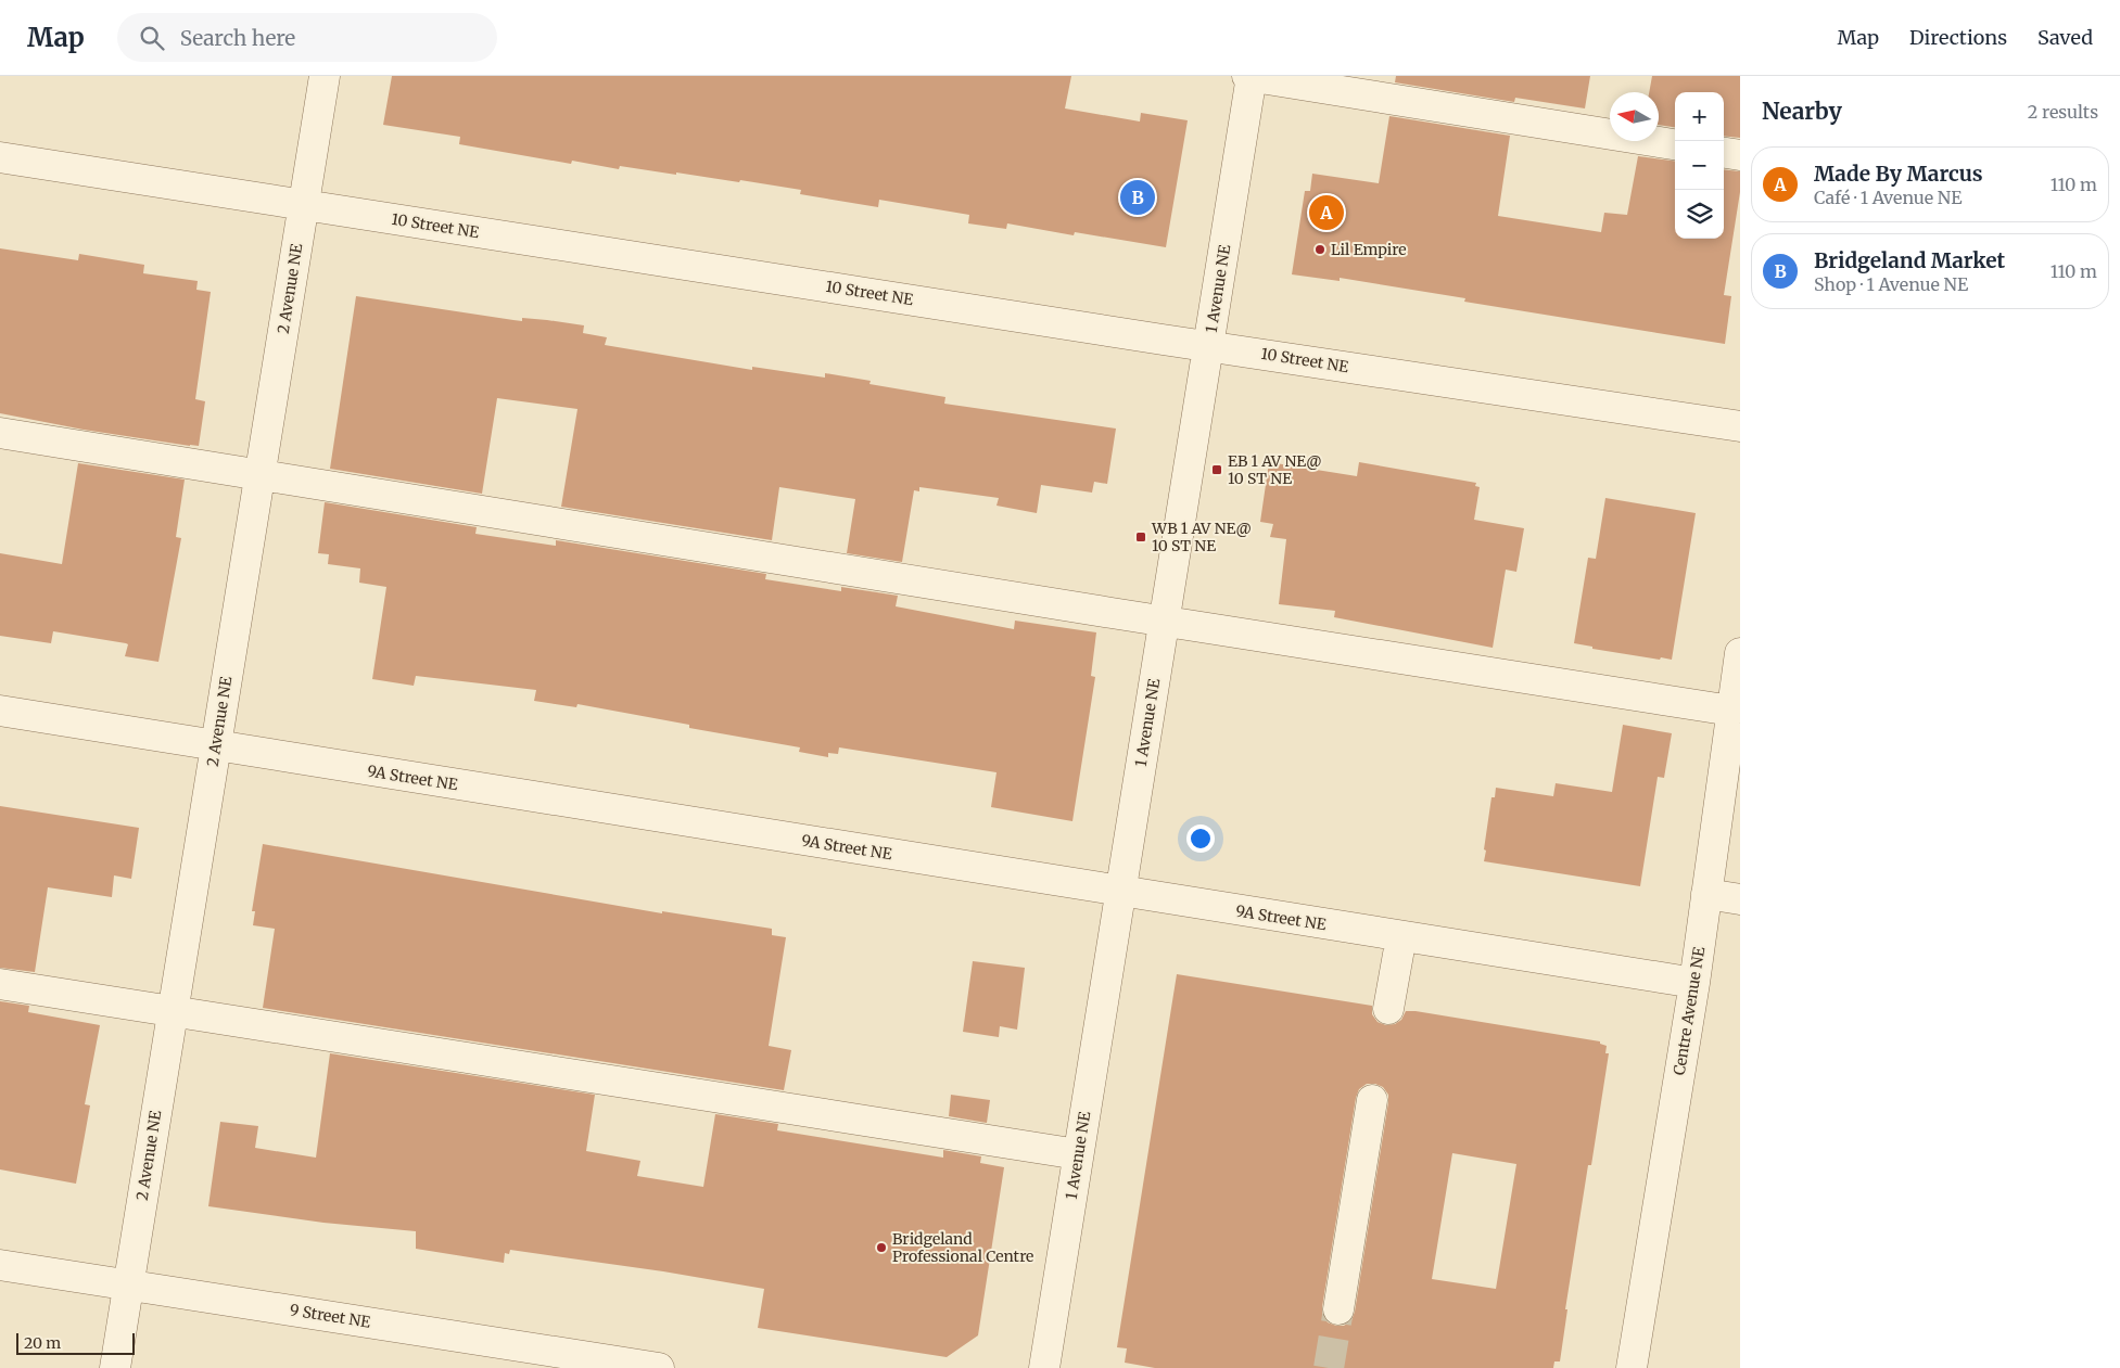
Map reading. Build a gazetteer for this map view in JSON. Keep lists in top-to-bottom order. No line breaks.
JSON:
{"streets":{"street":["10 Street NE","2 Avenue NE","1 Avenue NE","9A Street NE","Centre Avenue NE","9 Street NE"]},"crossings":[["10 Street NE","2 Avenue NE"],["10 Street NE","1 Avenue NE"],["2 Avenue NE","9A Street NE"],["2 Avenue NE","9 Street NE"],["1 Avenue NE","9A Street NE"],["9A Street NE","Centre Avenue NE"]],"places":{"other":["Lil Empire","Bridgeland Professional Centre"],"transit":["EB 1 AV NE@ 10 ST NE","WB 1 AV NE@ 10 ST NE"]},"scale_bar":"20 m","north":"left","page":{"header":"Map","search":"Search here","nav":["Map","Directions","Saved"],"heading":["Nearby","2 results"],"map_buttons":["+","−"],"list":[{"mark":"A","name":"Made By Marcus","note":"Café · 1 Avenue NE","value":"110 m"},{"mark":"B","name":"Bridgeland Market","note":"Shop · 1 Avenue NE","value":"110 m"}],"pins":["B","A"],"scale":"20 m"}}
